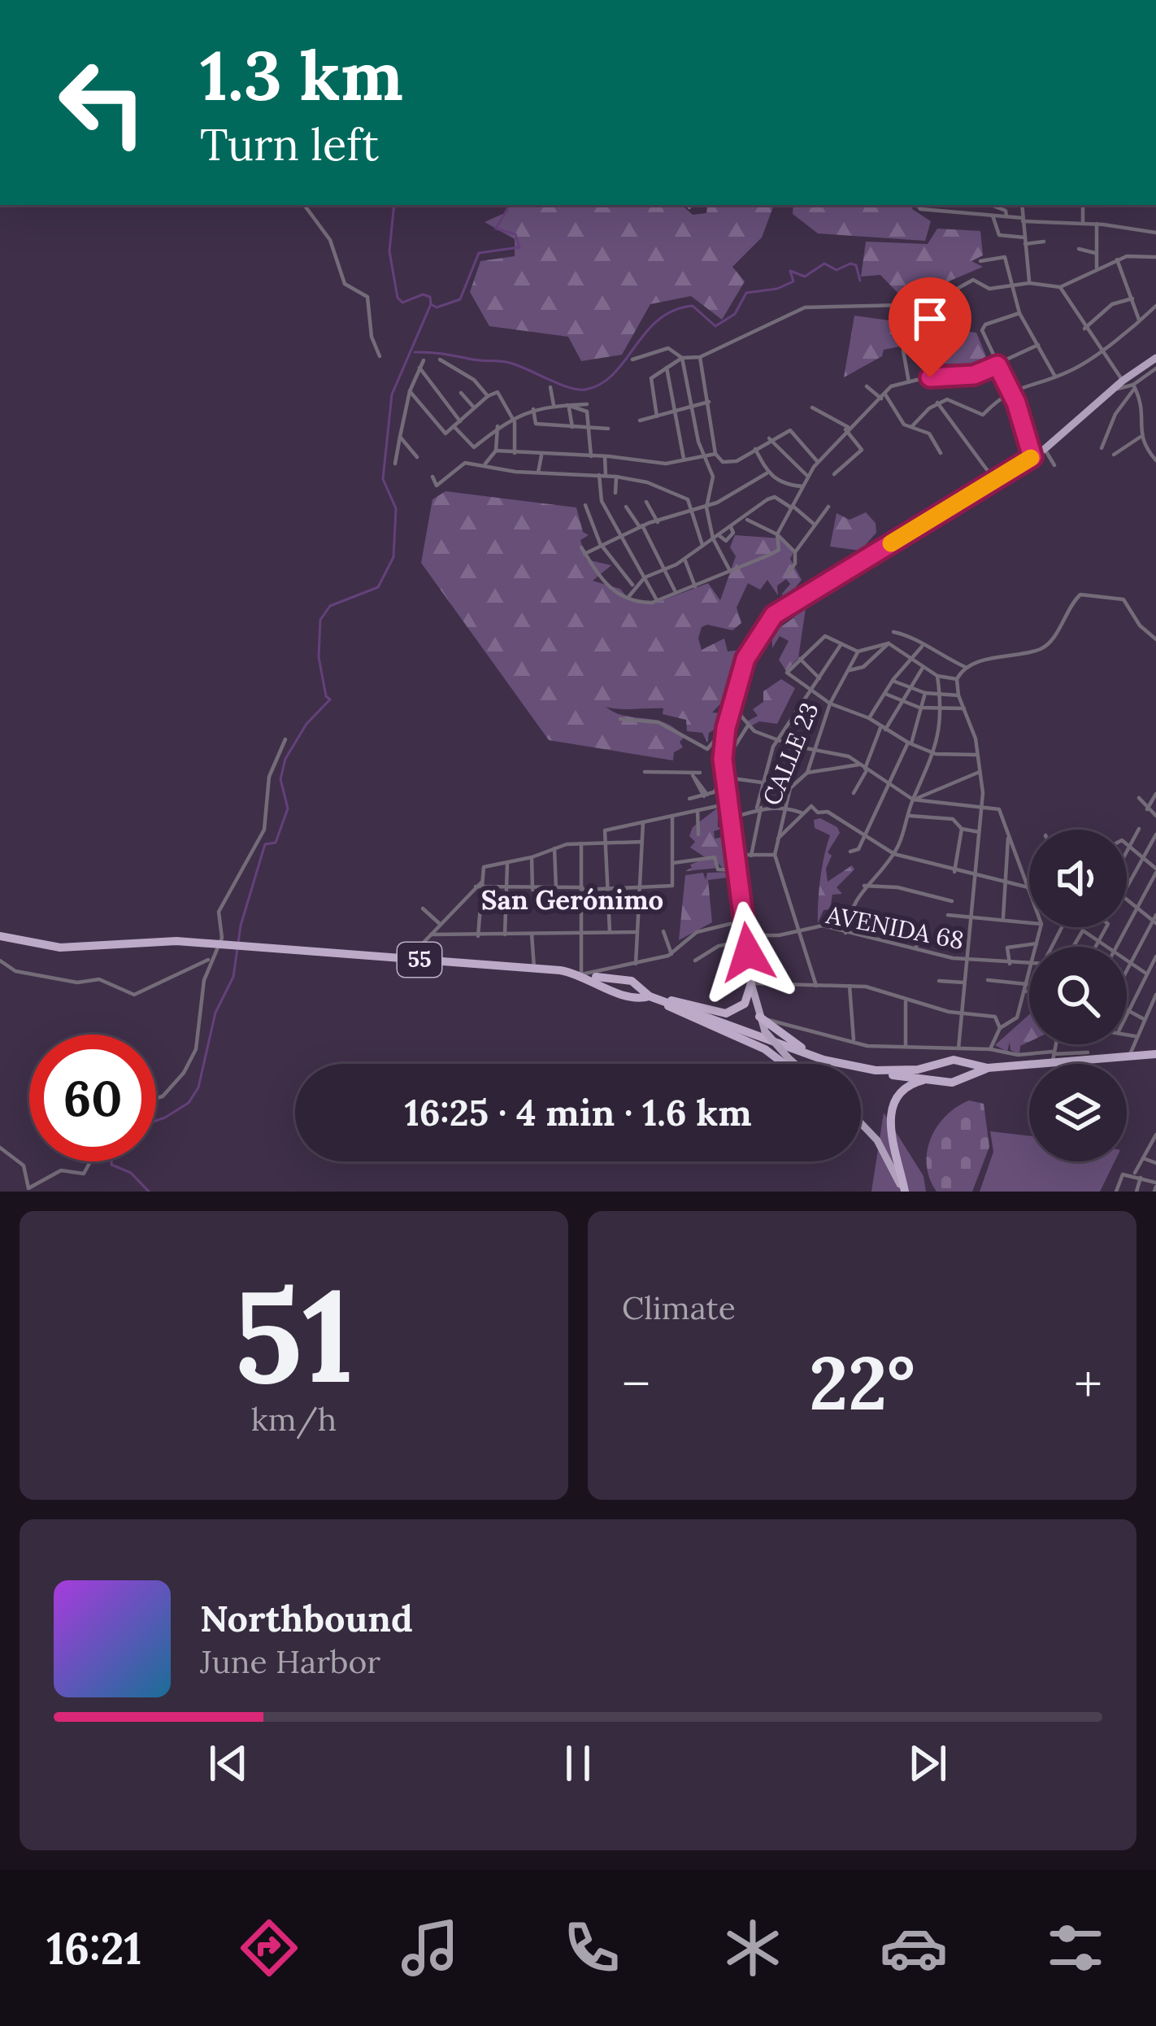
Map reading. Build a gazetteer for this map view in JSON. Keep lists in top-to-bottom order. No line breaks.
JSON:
{"streets":{"highway":["55"],"street":["CALLE 23","AVENIDA 68"]},"crossings":[["CALLE 23","AVENIDA 68"]],"districts":["San Gerónimo"],"page":{"turn":["1.3 km","Turn left"],"limit":"60","trip":"16:25 · 4 min · 1.6 km","tile":[["51","km/h"],"Climate"],"heat":["−","22°","+"],"song":["Northbound","June Harbor"],"tabs":"16:21"}}
